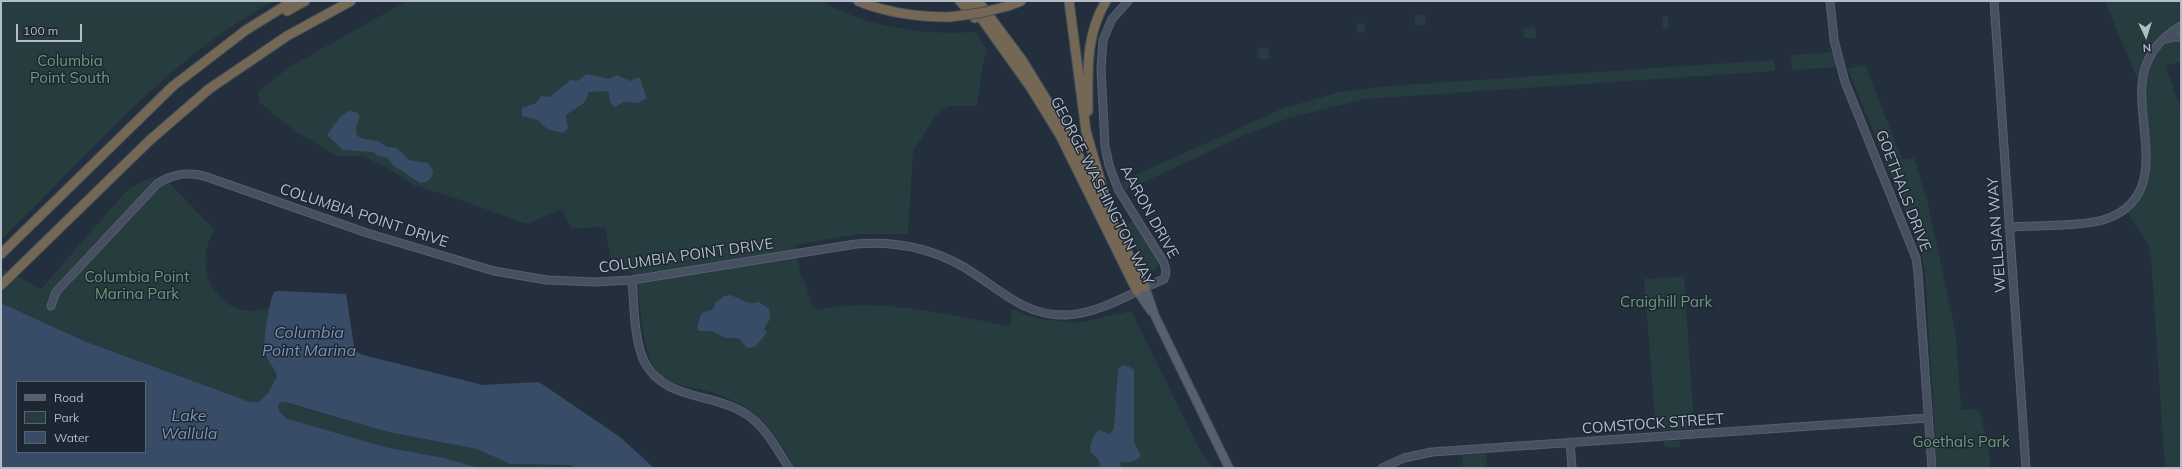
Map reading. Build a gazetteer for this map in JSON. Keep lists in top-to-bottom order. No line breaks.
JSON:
{"streets":{"highway":["GEORGE WASHINGTON WAY"],"street":["GOETHALS DRIVE","AARON DRIVE","COLUMBIA POINT DRIVE","WELLSIAN WAY","COMSTOCK STREET"]},"crossings":[["GEORGE WASHINGTON WAY","AARON DRIVE"],["GEORGE WASHINGTON WAY","COLUMBIA POINT DRIVE"],["GOETHALS DRIVE","COMSTOCK STREET"],["AARON DRIVE","COLUMBIA POINT DRIVE"]],"water":["Columbia Point Marina","Lake Wallula"],"parks":["Columbia Point South","Columbia Point Marina Park","Craighill Park","Goethals Park"],"legend":["Road","Park","Water"],"scale_bar":"100 m","north":"bottom"}
